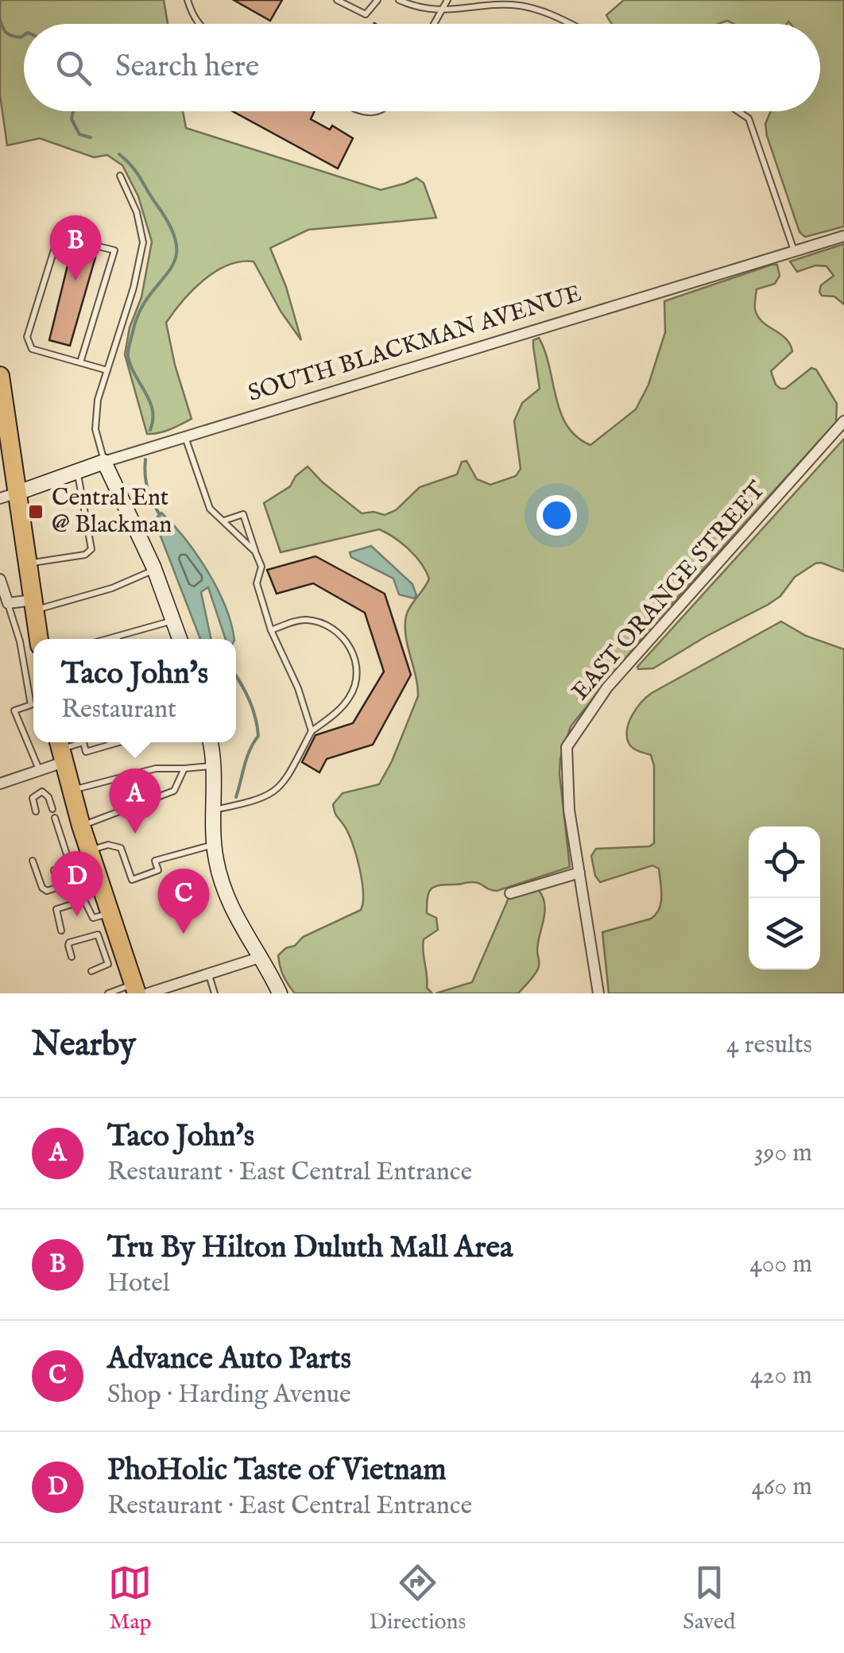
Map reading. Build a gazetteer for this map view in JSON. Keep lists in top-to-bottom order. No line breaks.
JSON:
{"streets":{"street":["SOUTH BLACKMAN AVENUE","EAST ORANGE STREET"]},"places":{"transit":["Central Ent @ Blackman"]},"page":{"search":"Search here","pins":["B","A","D","C"],"popup":["Taco John's","Restaurant"],"heading":["Nearby","4 results"],"list":[{"mark":"A","name":"Taco John's","note":"Restaurant · East Central Entrance","value":"390 m"},{"mark":"B","name":"Tru By Hilton Duluth Mall Area","note":"Hotel","value":"400 m"},{"mark":"C","name":"Advance Auto Parts","note":"Shop · Harding Avenue","value":"420 m"},{"mark":"D","name":"PhoHolic Taste of Vietnam","note":"Restaurant · East Central Entrance","value":"460 m"}],"nav":["Map","Directions","Saved"]}}
